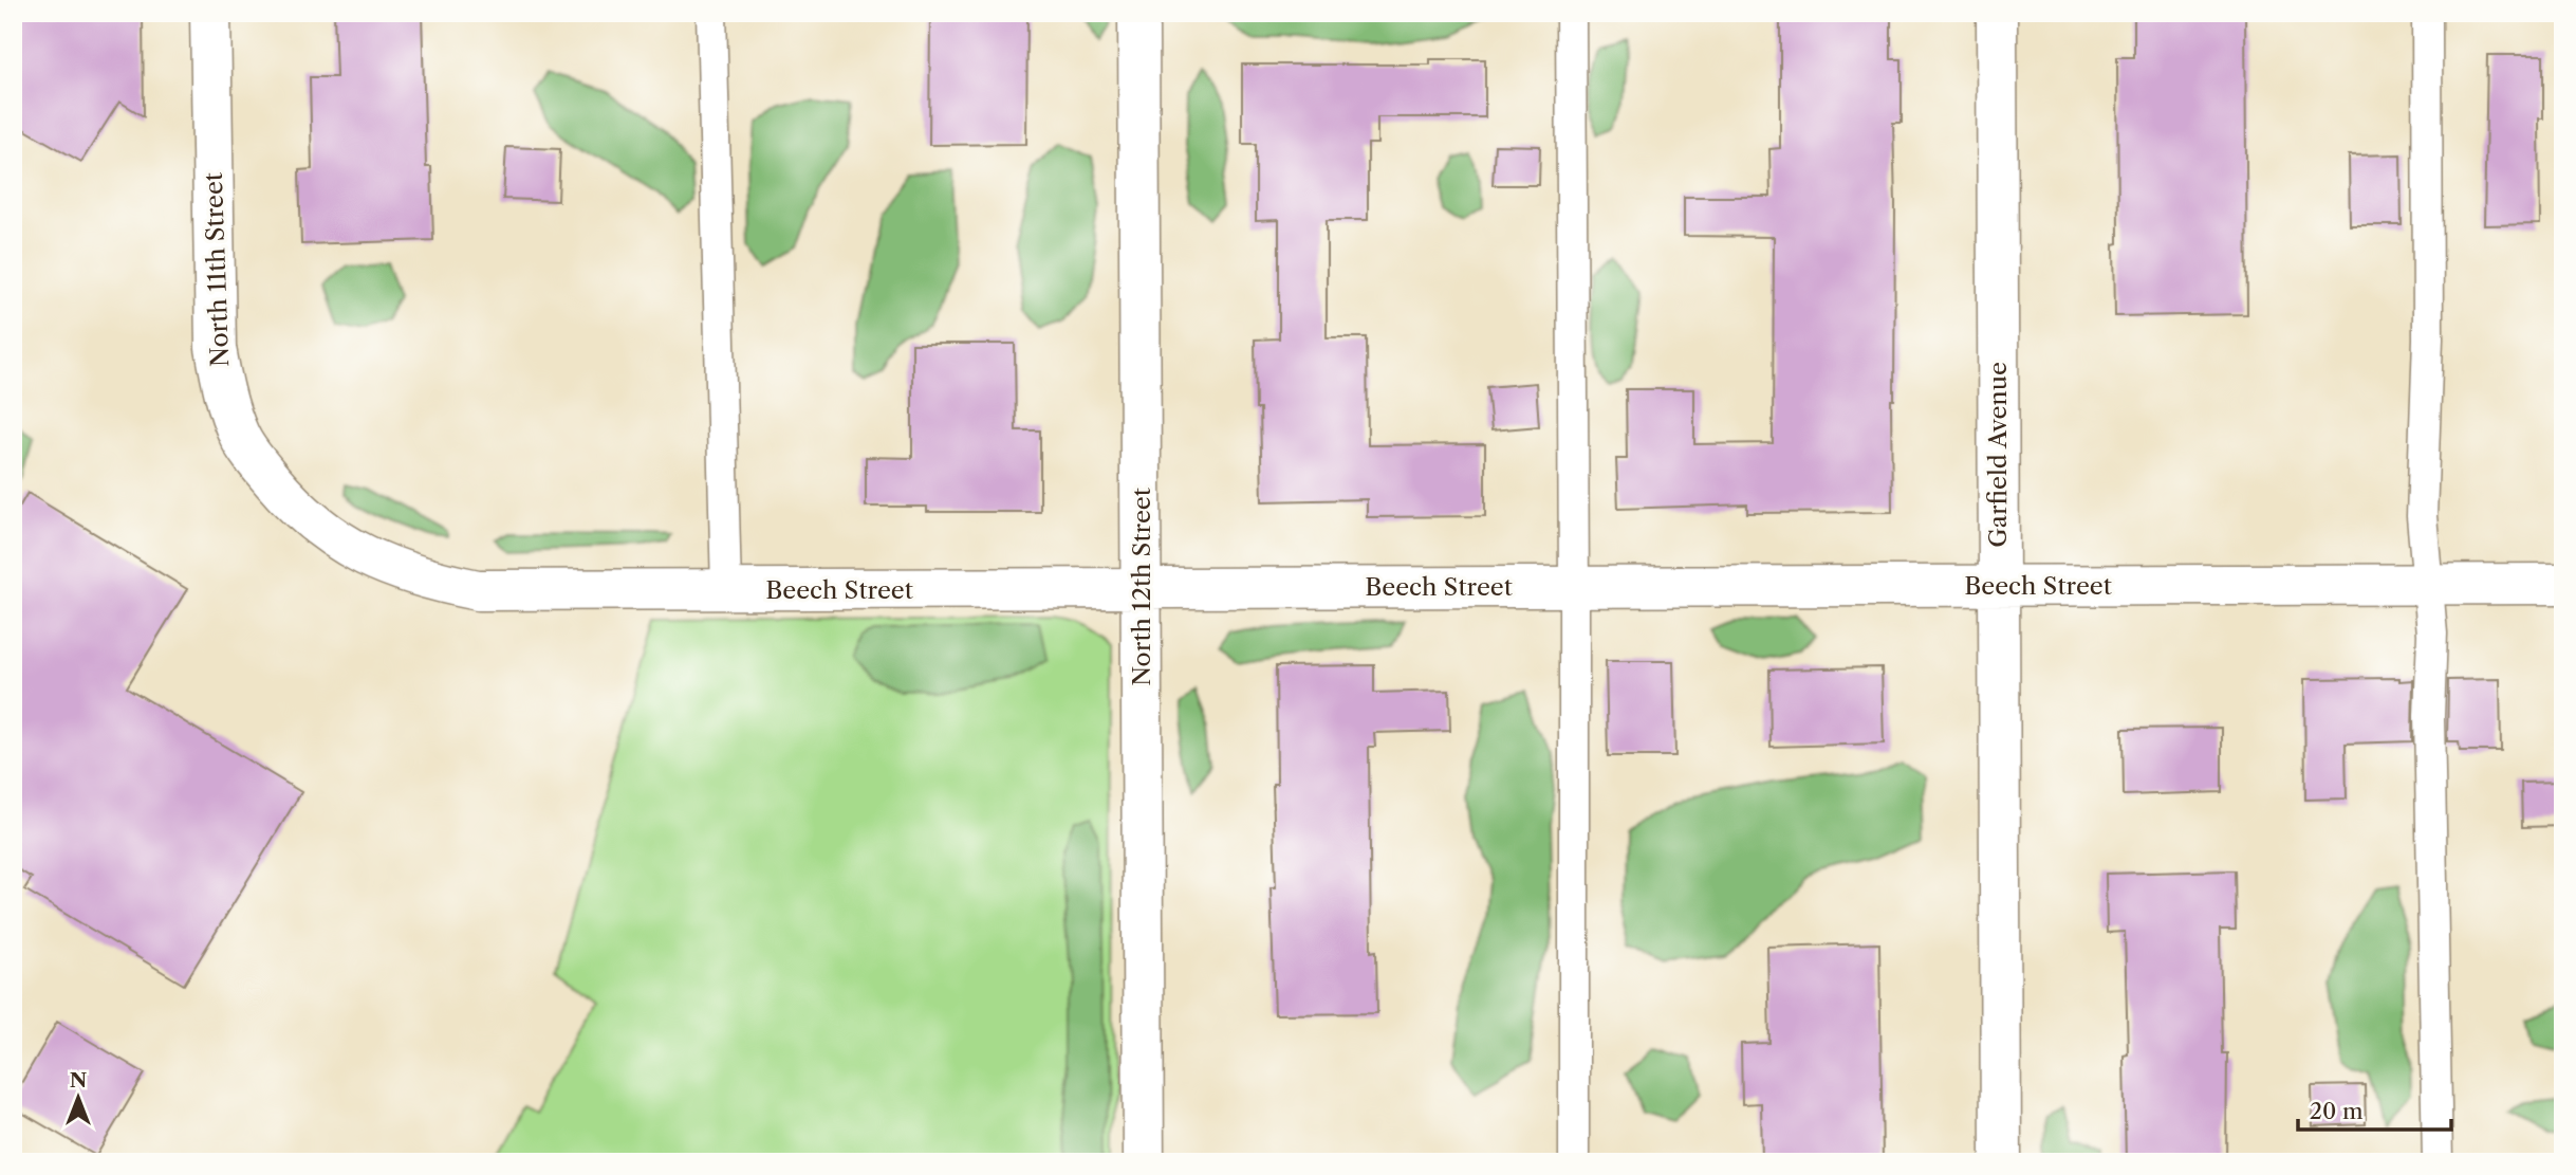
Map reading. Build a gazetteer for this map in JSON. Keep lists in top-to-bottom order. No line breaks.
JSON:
{"streets":{"street":["North 11th Street","Garfield Avenue","Beech Street","North 12th Street"]},"crossings":[["North 11th Street","Beech Street"],["Garfield Avenue","Beech Street"],["Beech Street","North 12th Street"]],"scale_bar":"20 m","north":"top"}
